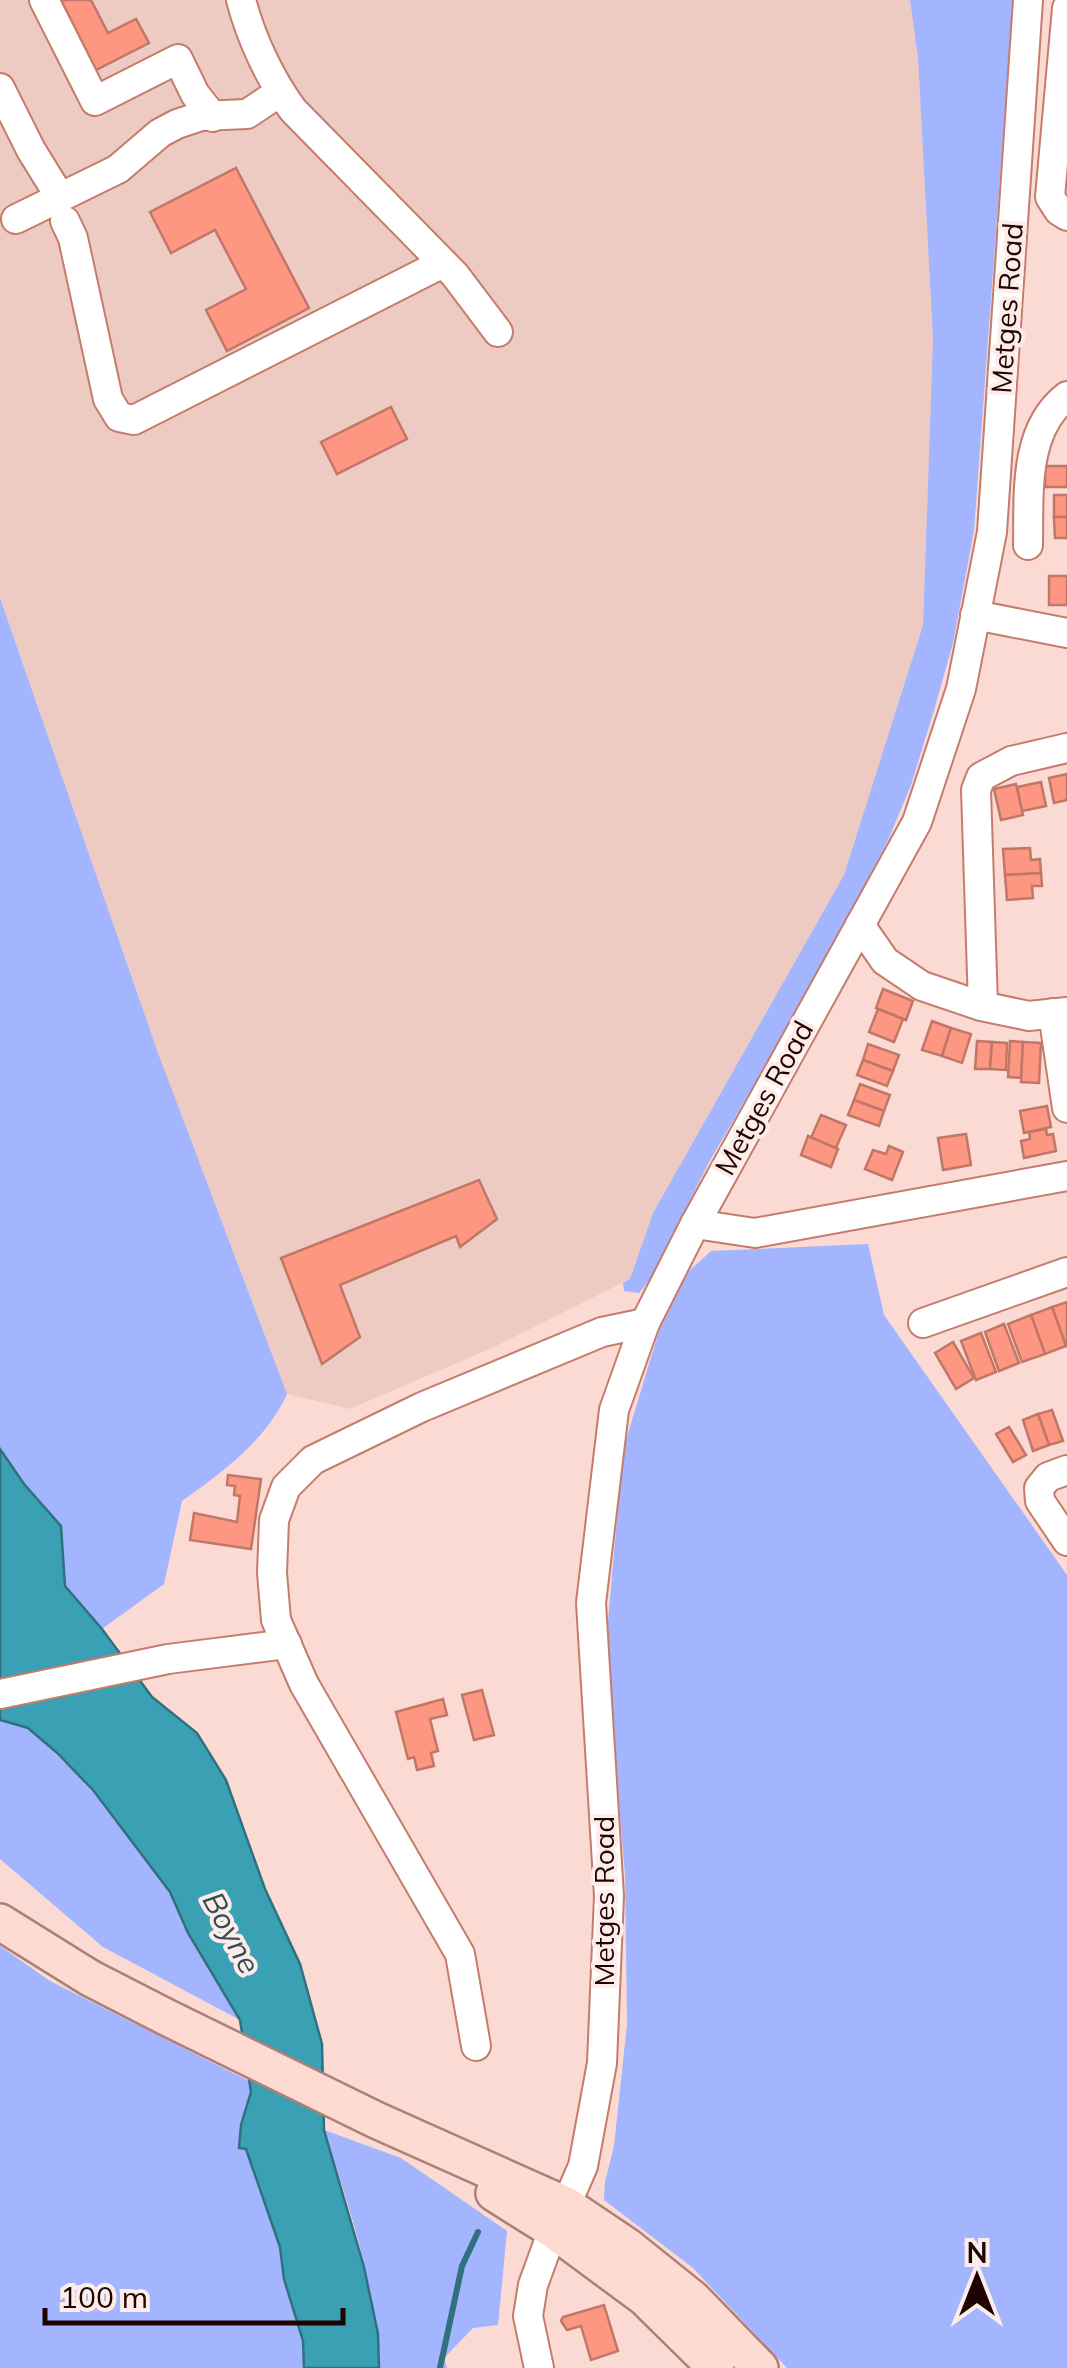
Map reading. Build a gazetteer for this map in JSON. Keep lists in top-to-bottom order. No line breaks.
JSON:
{"streets":{"street":["Metges Road"]},"water":["Boyne"],"scale_bar":"100 m","north":"top"}
